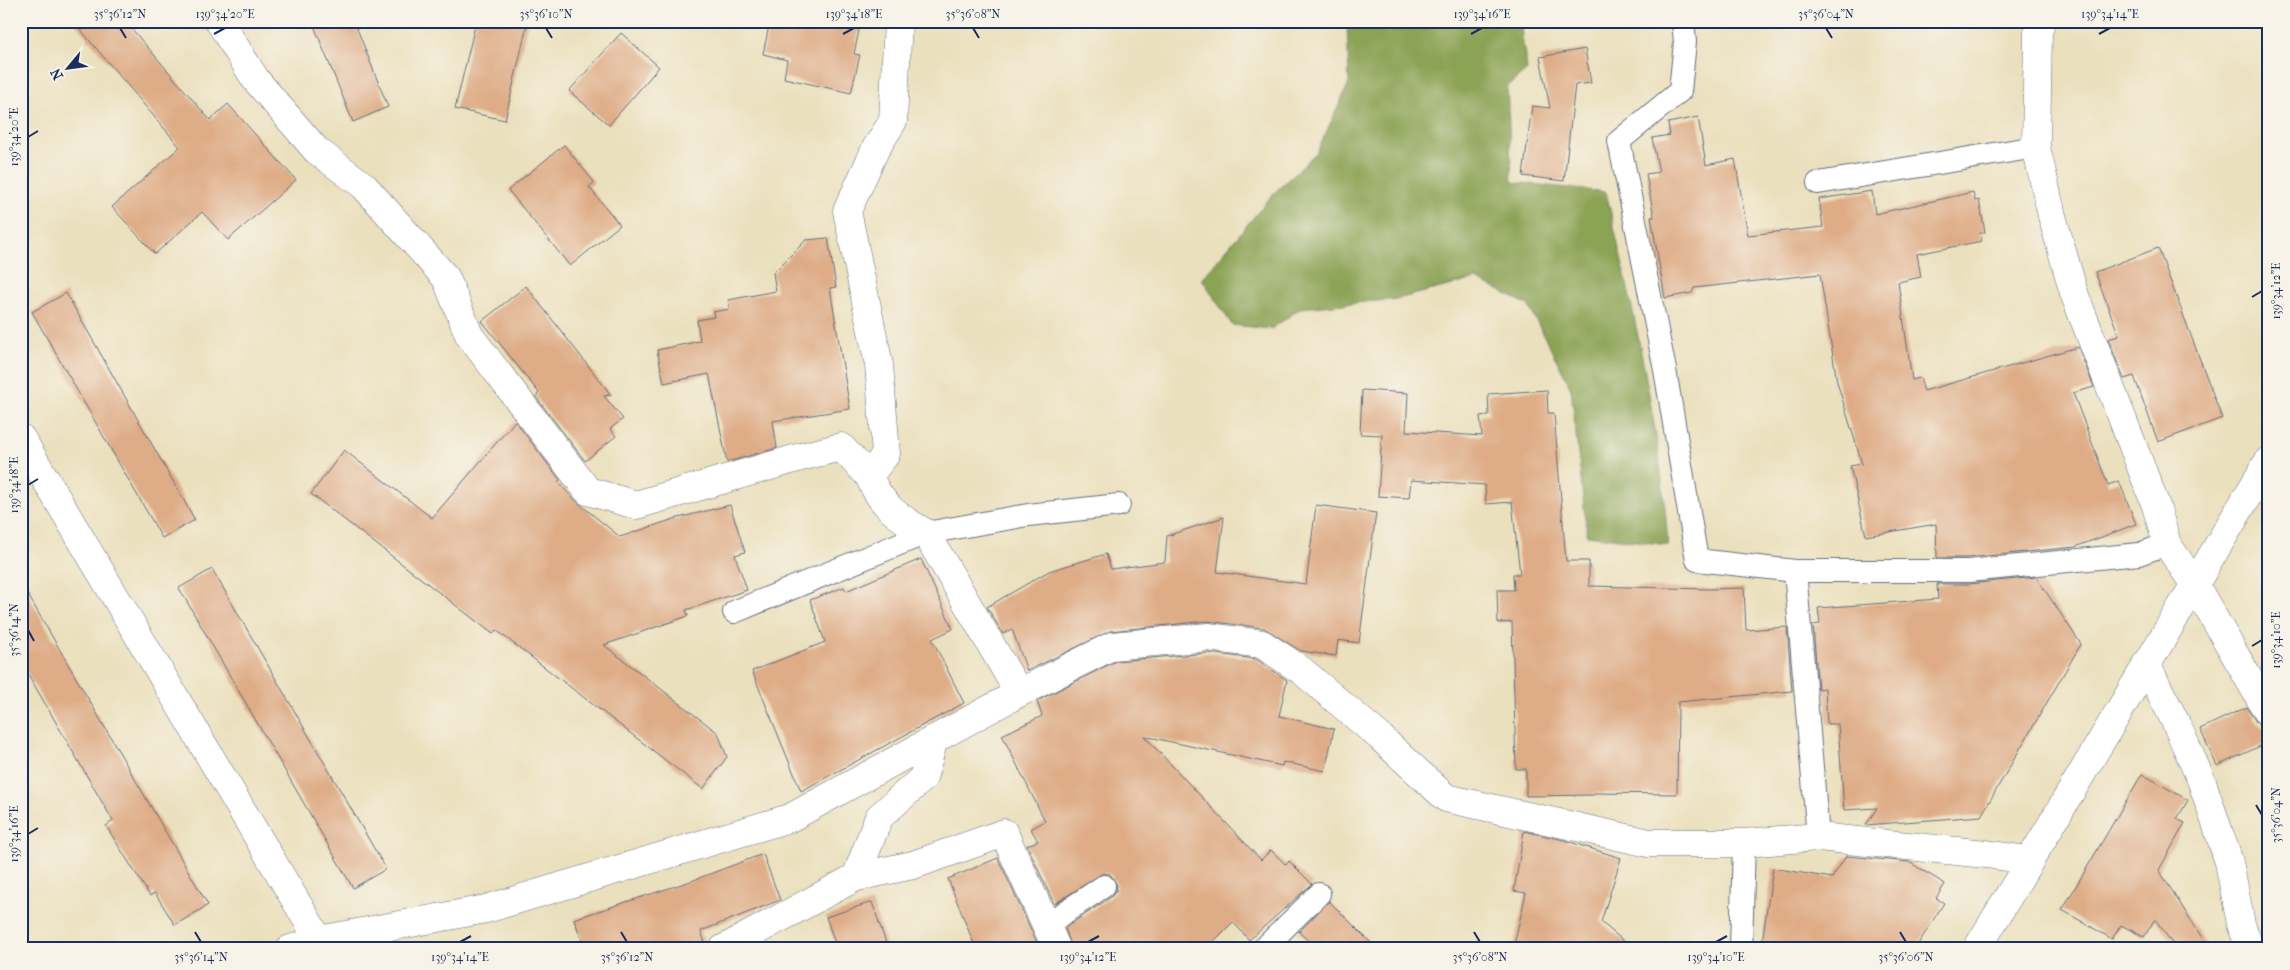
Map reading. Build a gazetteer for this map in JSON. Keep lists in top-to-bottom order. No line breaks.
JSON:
{"north":"bottom left","coordinates":["35°36'12\"N","139°34'20\"E","35°36'10\"N","139°34'18\"E","35°36'08\"N","139°34'16\"E","35°36'04\"N","139°34'14\"E","139°34'12\"E","35°36'14\"N","139°34'10\"E","35°36'06\"N"]}
